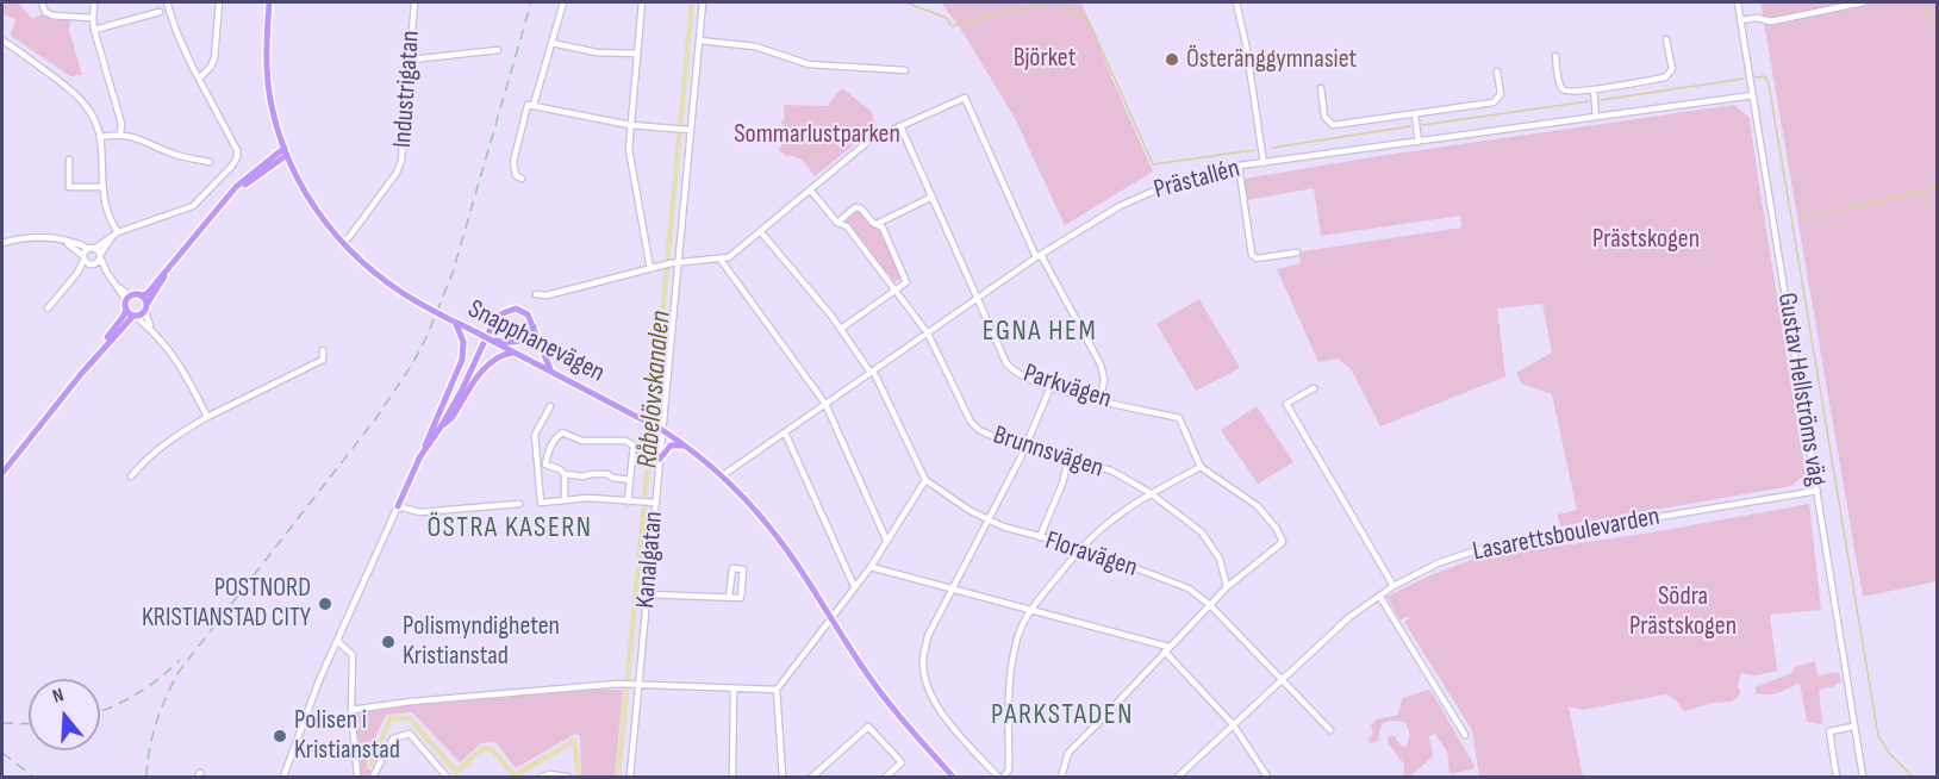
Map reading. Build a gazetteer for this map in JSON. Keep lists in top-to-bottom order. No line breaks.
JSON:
{"streets":{"main road":["Snapphanevägen"],"street":["Industrigatan","Prästallén","Parkvägen","Gustav Hellströms väg","Brunnsvägen","Lasarettsboulevarden","Floravägen","Kanalgatan"]},"crossings":[["Industrigatan","Snapphanevägen"],["Prästallén","Snapphanevägen"],["Prästallén","Parkvägen"],["Prästallén","Gustav Hellströms väg"],["Prästallén","Brunnsvägen"],["Snapphanevägen","Kanalgatan"],["Gustav Hellströms väg","Lasarettsboulevarden"],["Lasarettsboulevarden","Floravägen"]],"districts":["EGNA HEM","ÖSTRA KASERN","PARKSTADEN"],"water":["Råbelövskanalen"],"parks":["Björket","Sommarlustparken","Prästskogen","Södra Prästskogen"],"places":["Österänggymnasiet","POSTNORD KRISTIANSTAD CITY","Polismyndigheten Kristianstad","Polisen i Kristianstad"],"north":"top"}
